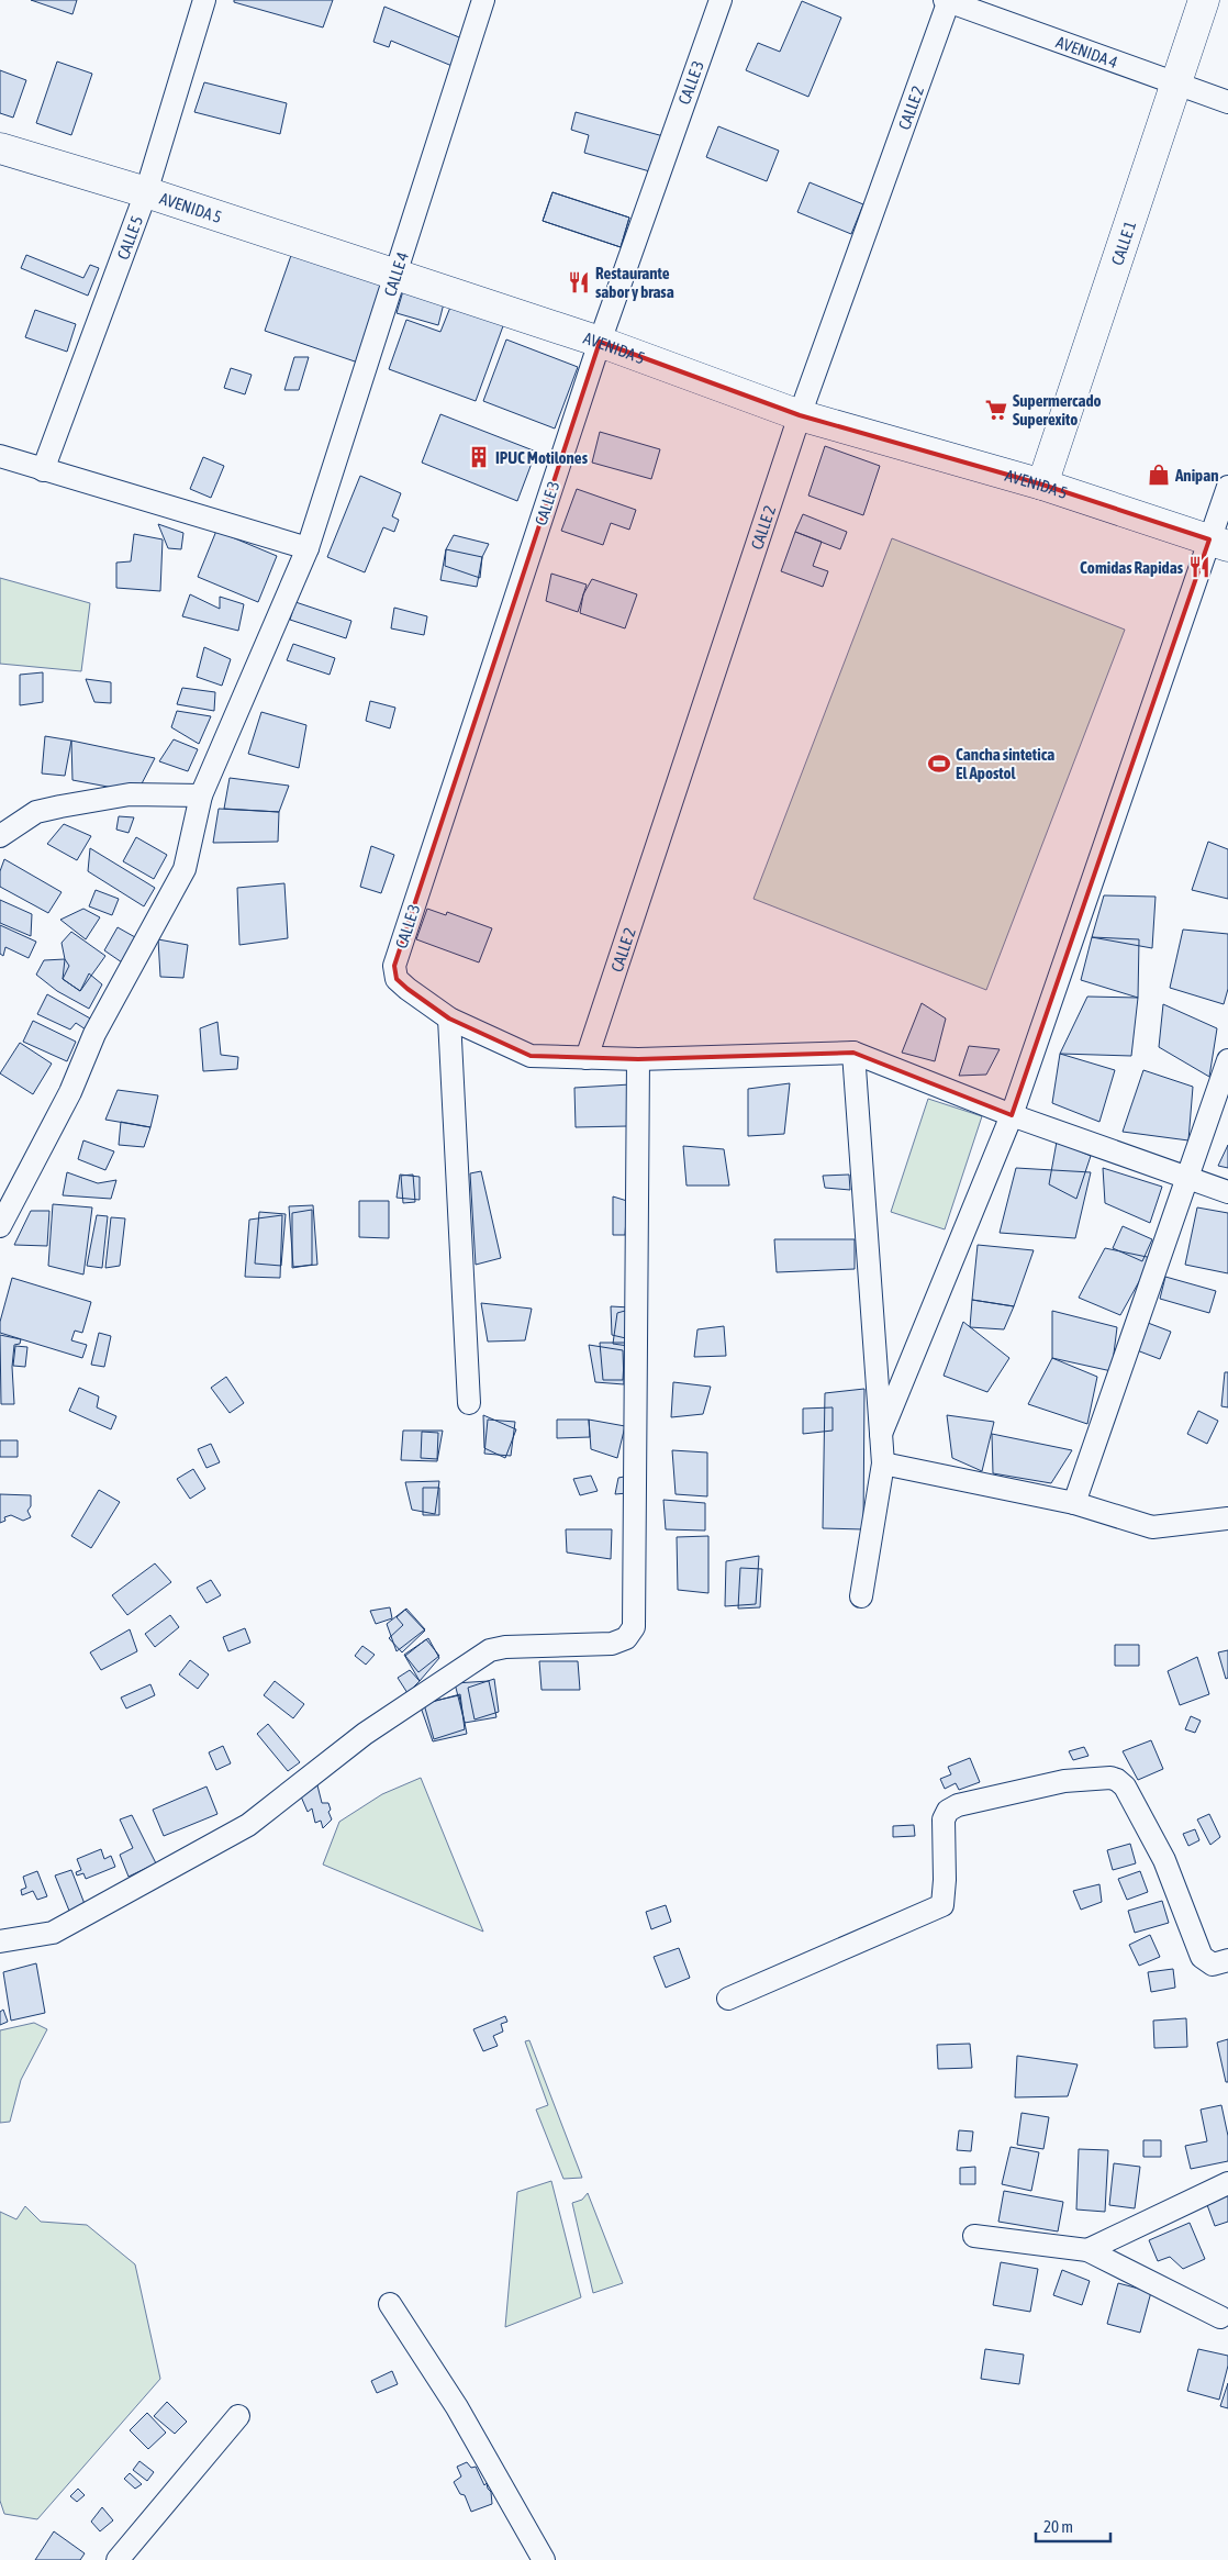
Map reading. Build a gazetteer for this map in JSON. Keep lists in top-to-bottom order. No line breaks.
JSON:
{"streets":{"street":["AVENIDA 4","CALLE 3","CALLE 2","AVENIDA 5","CALLE 5","CALLE 1","CALLE 4"]},"crossings":[["AVENIDA 4","CALLE 2"],["AVENIDA 4","CALLE 1"],["CALLE 3","AVENIDA 5"],["CALLE 2","AVENIDA 5"],["AVENIDA 5","CALLE 5"],["AVENIDA 5","CALLE 1"],["AVENIDA 5","CALLE 4"]],"places":{"restaurant":["Restaurante sabor y brasa","Comidas Rapidas"],"supermarket":["Supermercado Superexito"],"building":["IPUC Motilones"],"shop":["Anipan"],"sports":["Cancha sintetica El Apostol"]},"scale_bar":"20 m"}
